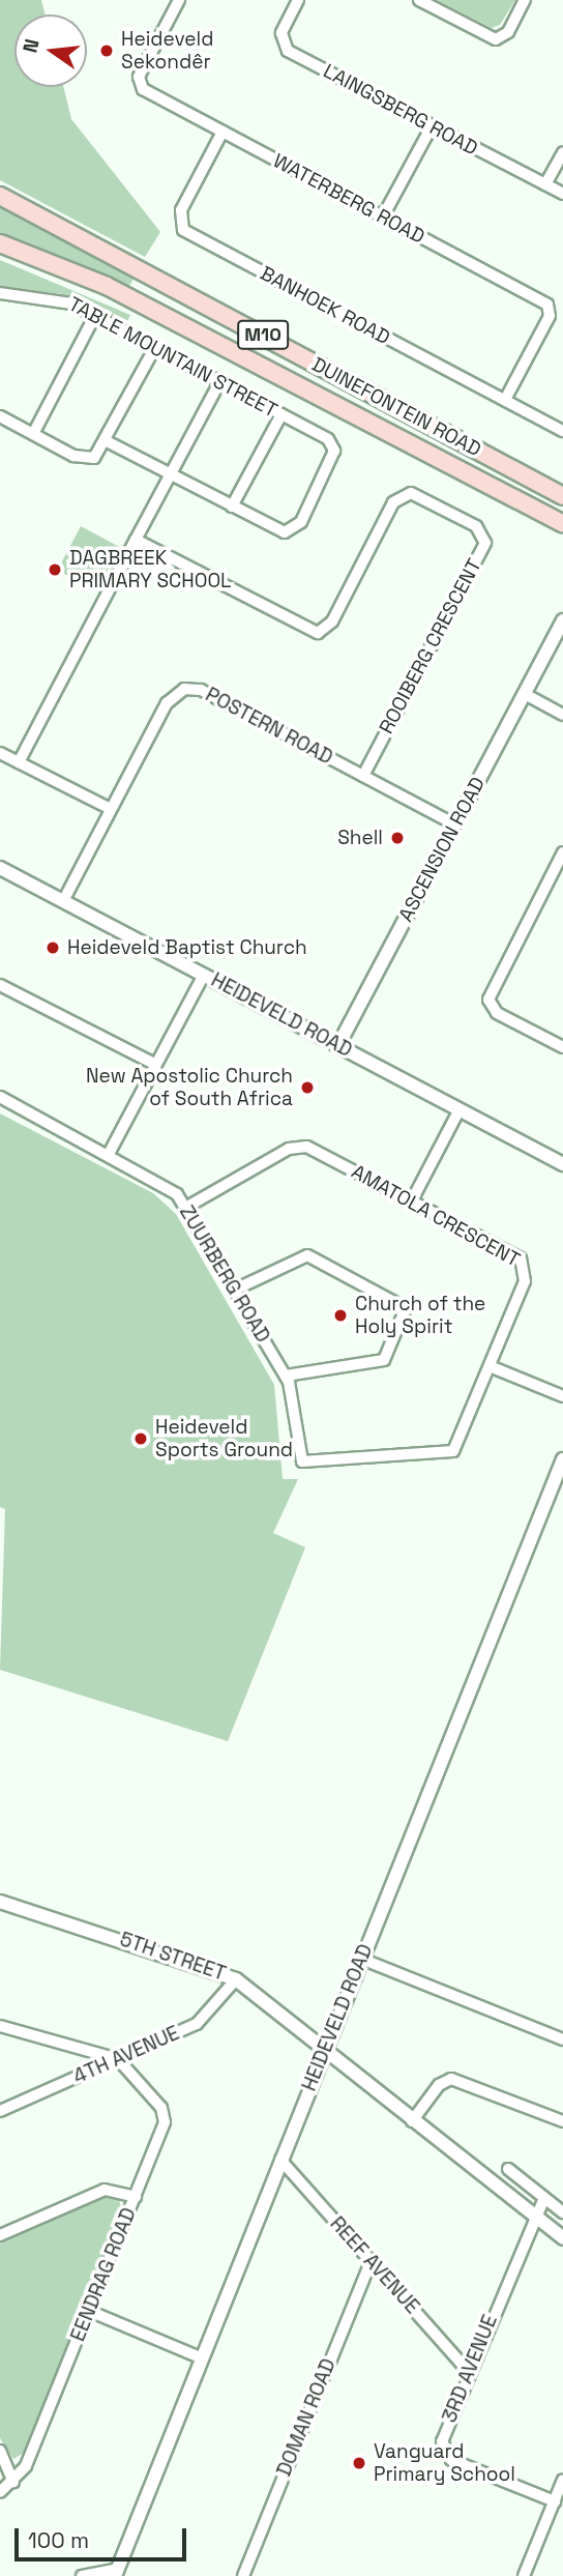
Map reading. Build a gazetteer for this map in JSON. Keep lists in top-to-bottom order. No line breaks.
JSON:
{"streets":{"main road":["M10","DUINEFONTEIN ROAD"],"street":["LAINGSBERG ROAD","WATERBERG ROAD","BANHOEK ROAD","TABLE MOUNTAIN STREET","ROOIBERG CRESCENT","POSTERN ROAD","ASCENSION ROAD","HEIDEVELD ROAD","AMATOLA CRESCENT","ZUURBERG ROAD","5TH STREET","4TH AVENUE","REEF AVENUE","EENDRAG ROAD","3RD AVENUE","DOMAN ROAD"]},"crossings":[["WATERBERG ROAD","BANHOEK ROAD"],["ROOIBERG CRESCENT","POSTERN ROAD"],["POSTERN ROAD","ASCENSION ROAD"],["POSTERN ROAD","HEIDEVELD ROAD"],["ASCENSION ROAD","HEIDEVELD ROAD"],["HEIDEVELD ROAD","5TH STREET"],["HEIDEVELD ROAD","REEF AVENUE"],["AMATOLA CRESCENT","ZUURBERG ROAD"],["5TH STREET","4TH AVENUE"],["5TH STREET","3RD AVENUE"],["4TH AVENUE","EENDRAG ROAD"],["REEF AVENUE","3RD AVENUE"],["REEF AVENUE","DOMAN ROAD"]],"places":["Heideveld Sekondêr","DAGBREEK PRIMARY SCHOOL","Shell","Heideveld Baptist Church","New Apostolic Church of South Africa","Church of the Holy Spirit","Heideveld Sports Ground","Vanguard Primary School"],"scale_bar":"100 m","north":"left"}
